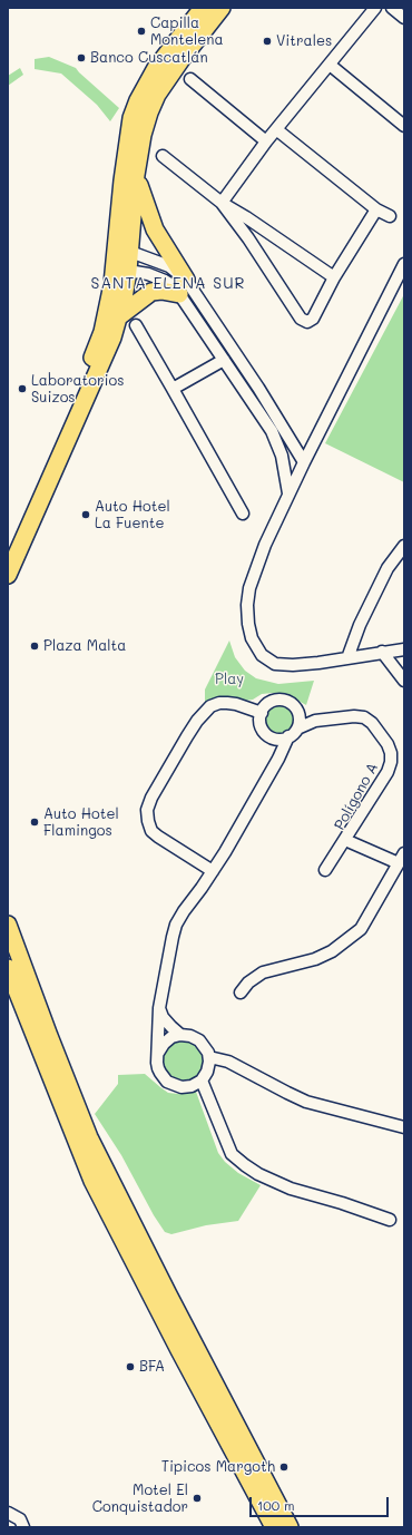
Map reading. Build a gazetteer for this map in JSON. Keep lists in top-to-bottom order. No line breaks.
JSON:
{"streets":{"street":["Polígono A"]},"districts":["SANTA ELENA SUR"],"parks":["Play"],"places":["Capilla Montelena","Vitrales","Banco Cuscatlán","Laboratorios Suizos","Auto Hotel La Fuente","Plaza Malta","Auto Hotel Flamingos","BFA","Tipicos Margoth","Motel El Conquistador"],"scale_bar":"100 m"}
